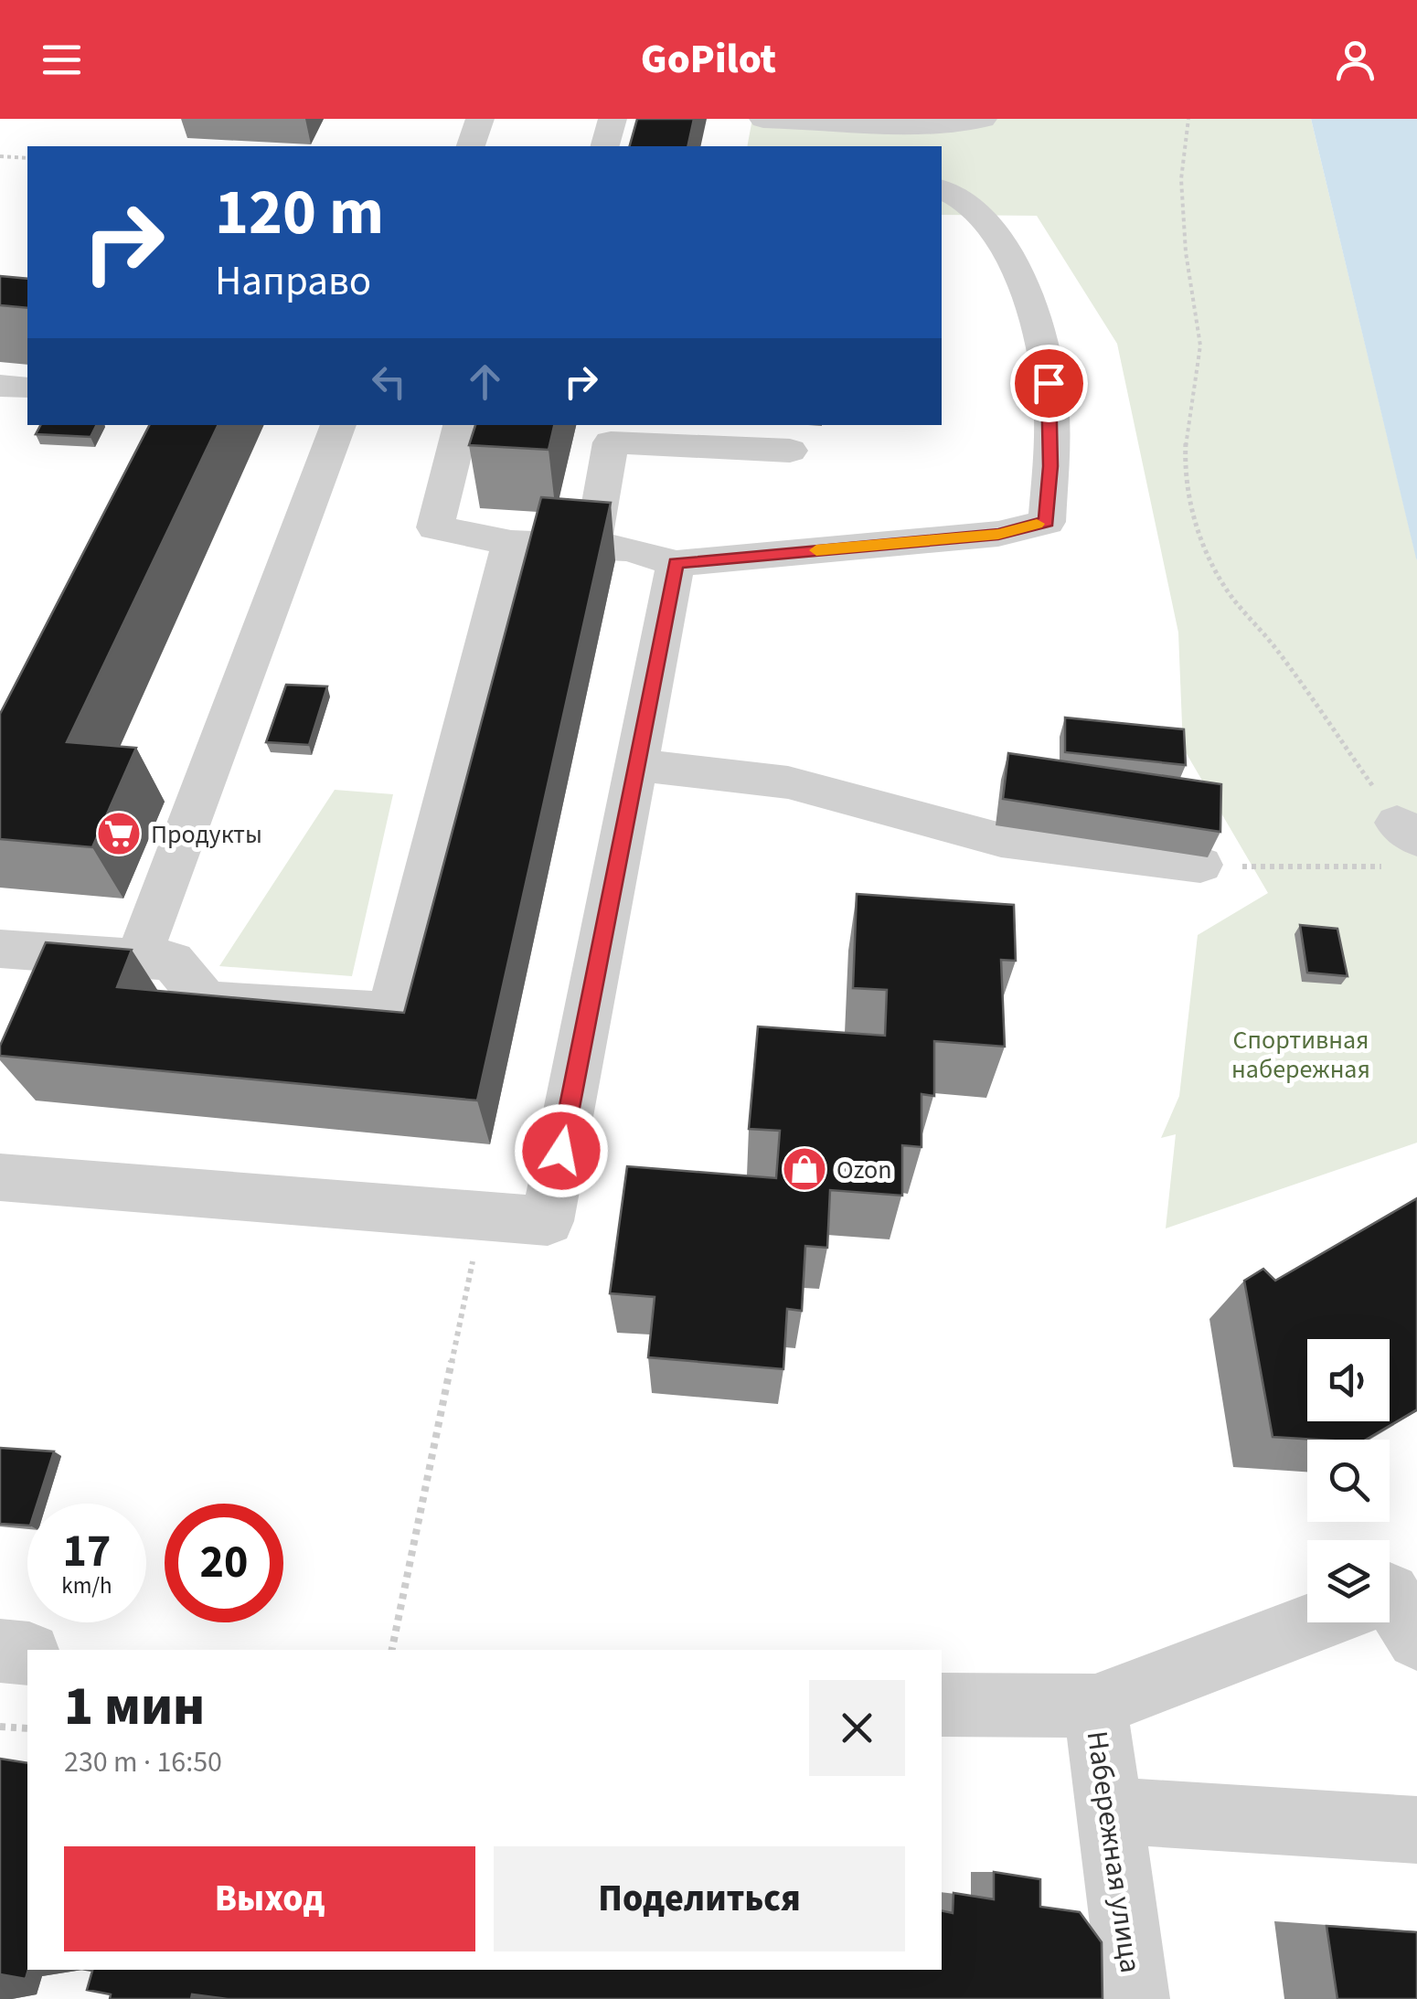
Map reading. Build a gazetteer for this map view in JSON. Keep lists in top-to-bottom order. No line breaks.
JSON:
{"streets":{"street":["Набережная улица"]},"parks":["Спортивная набережная"],"places":{"supermarket":["Продукты"],"shop":["Ozon"]},"page":{"header":"GoPilot","turn":["120 m","Направо"],"speed":"17 km/h","limit":"20","heading":["1 мин","230 m · 16:50"],"buttons":["Выход","Поделиться"]}}
